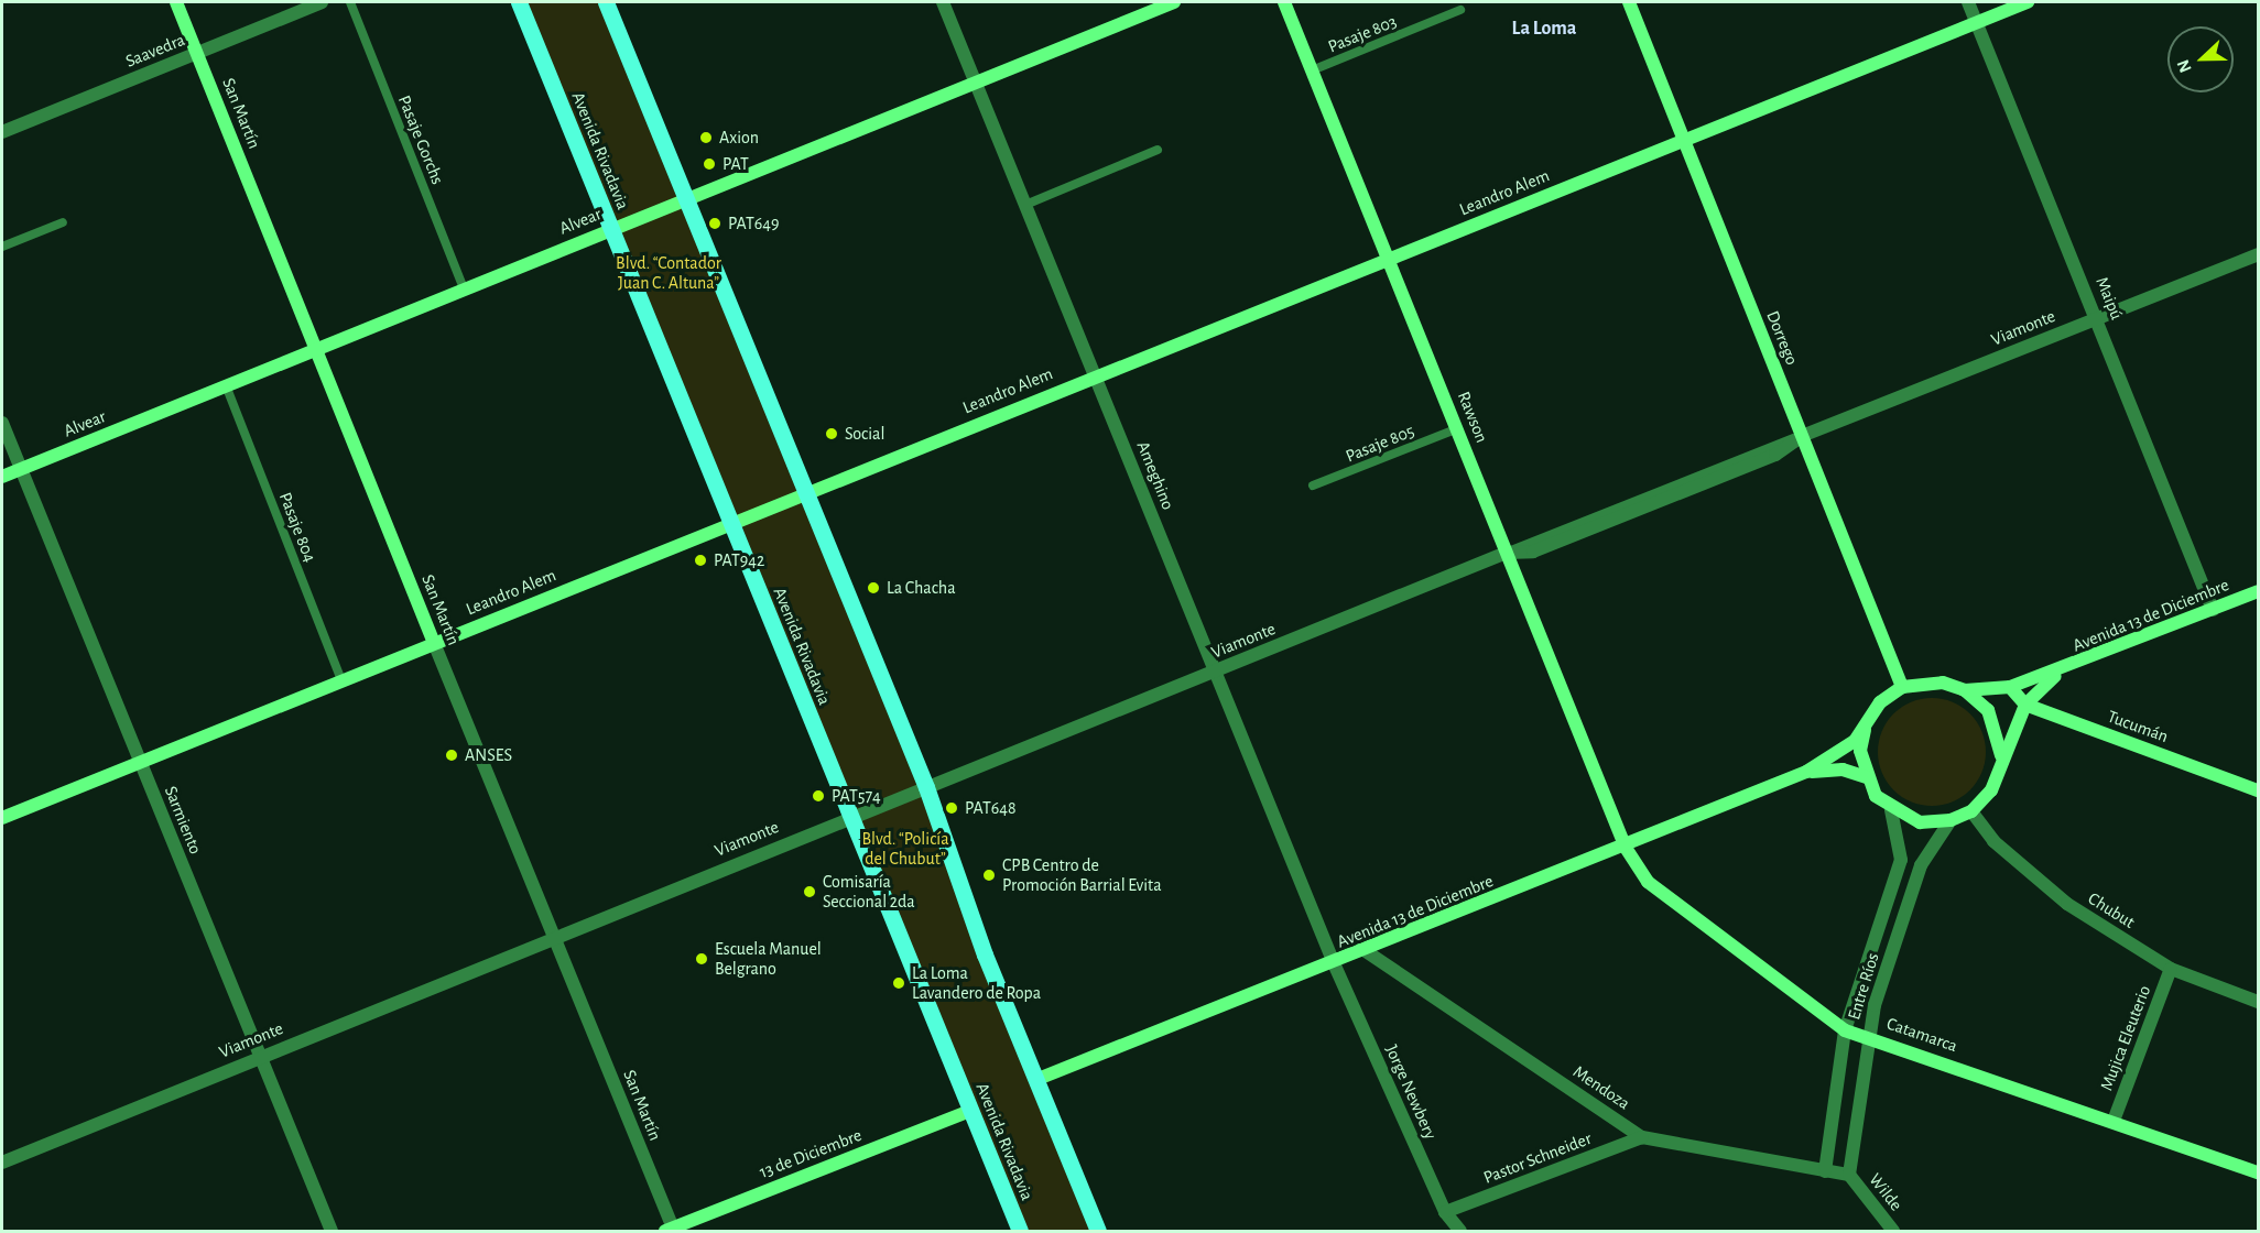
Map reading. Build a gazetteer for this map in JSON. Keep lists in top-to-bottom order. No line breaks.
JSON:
{"streets":{"main road":["San Martín","Avenida Rivadavia","Leandro Alem","Alvear","Dorrego","Rawson","Avenida 13 de Diciembre","Tucumán","Catamarca","13 de Diciembre"],"street":["Saavedra","Maipú","Viamonte","Ameghino","Sarmiento","Chubut","Entre Ríos","Mujica Eleuterio","Mendoza","Jorge Newbery","Pastor Schneider","Wilde"],"lane":["Pasaje 803","Pasaje Gorchs","Pasaje 805","Pasaje 804"]},"crossings":[["Pasaje 803","Rawson"],["Saavedra","San Martín"],["San Martín","Leandro Alem"],["San Martín","Alvear"],["San Martín","Viamonte"],["San Martín","13 de Diciembre"],["Pasaje Gorchs","Alvear"],["Avenida Rivadavia","Leandro Alem"],["Avenida Rivadavia","Alvear"],["Avenida Rivadavia","Viamonte"],["Avenida Rivadavia","13 de Diciembre"],["Leandro Alem","Maipú"],["Leandro Alem","Dorrego"],["Leandro Alem","Rawson"],["Leandro Alem","Ameghino"],["Leandro Alem","Pasaje 804"],["Leandro Alem","Sarmiento"],["Alvear","Ameghino"],["Alvear","Pasaje 804"],["Alvear","Sarmiento"],["Maipú","Viamonte"],["Maipú","Avenida 13 de Diciembre"],["Viamonte","Dorrego"],["Viamonte","Rawson"],["Viamonte","Ameghino"],["Viamonte","Sarmiento"],["Dorrego","Chubut"],["Dorrego","Entre Ríos"],["Rawson","Pasaje 805"],["Rawson","Avenida 13 de Diciembre"],["Rawson","Catamarca"],["Ameghino","Avenida 13 de Diciembre"],["Ameghino","Jorge Newbery"],["Avenida 13 de Diciembre","Catamarca"],["Avenida 13 de Diciembre","Mendoza"],["Avenida 13 de Diciembre","Jorge Newbery"],["Chubut","Entre Ríos"],["Chubut","Mujica Eleuterio"],["Entre Ríos","Catamarca"],["Entre Ríos","Mendoza"],["Entre Ríos","Wilde"],["Catamarca","Mujica Eleuterio"],["Mendoza","Pastor Schneider"],["Mendoza","Wilde"],["Jorge Newbery","Pastor Schneider"]],"districts":["La Loma"],"parks":["Blvd. “Contador Juan C. Altuna”","Blvd. “Policía del Chubut”"],"places":["Axion","PAT","PAT649","Social","PAT942","La Chacha","ANSES","PAT574","PAT648","CPB Centro de Promoción Barrial Evita","Comisaría Seccional 2da","Escuela Manuel Belgrano","La Loma Lavandero de Ropa"],"north":"left"}
